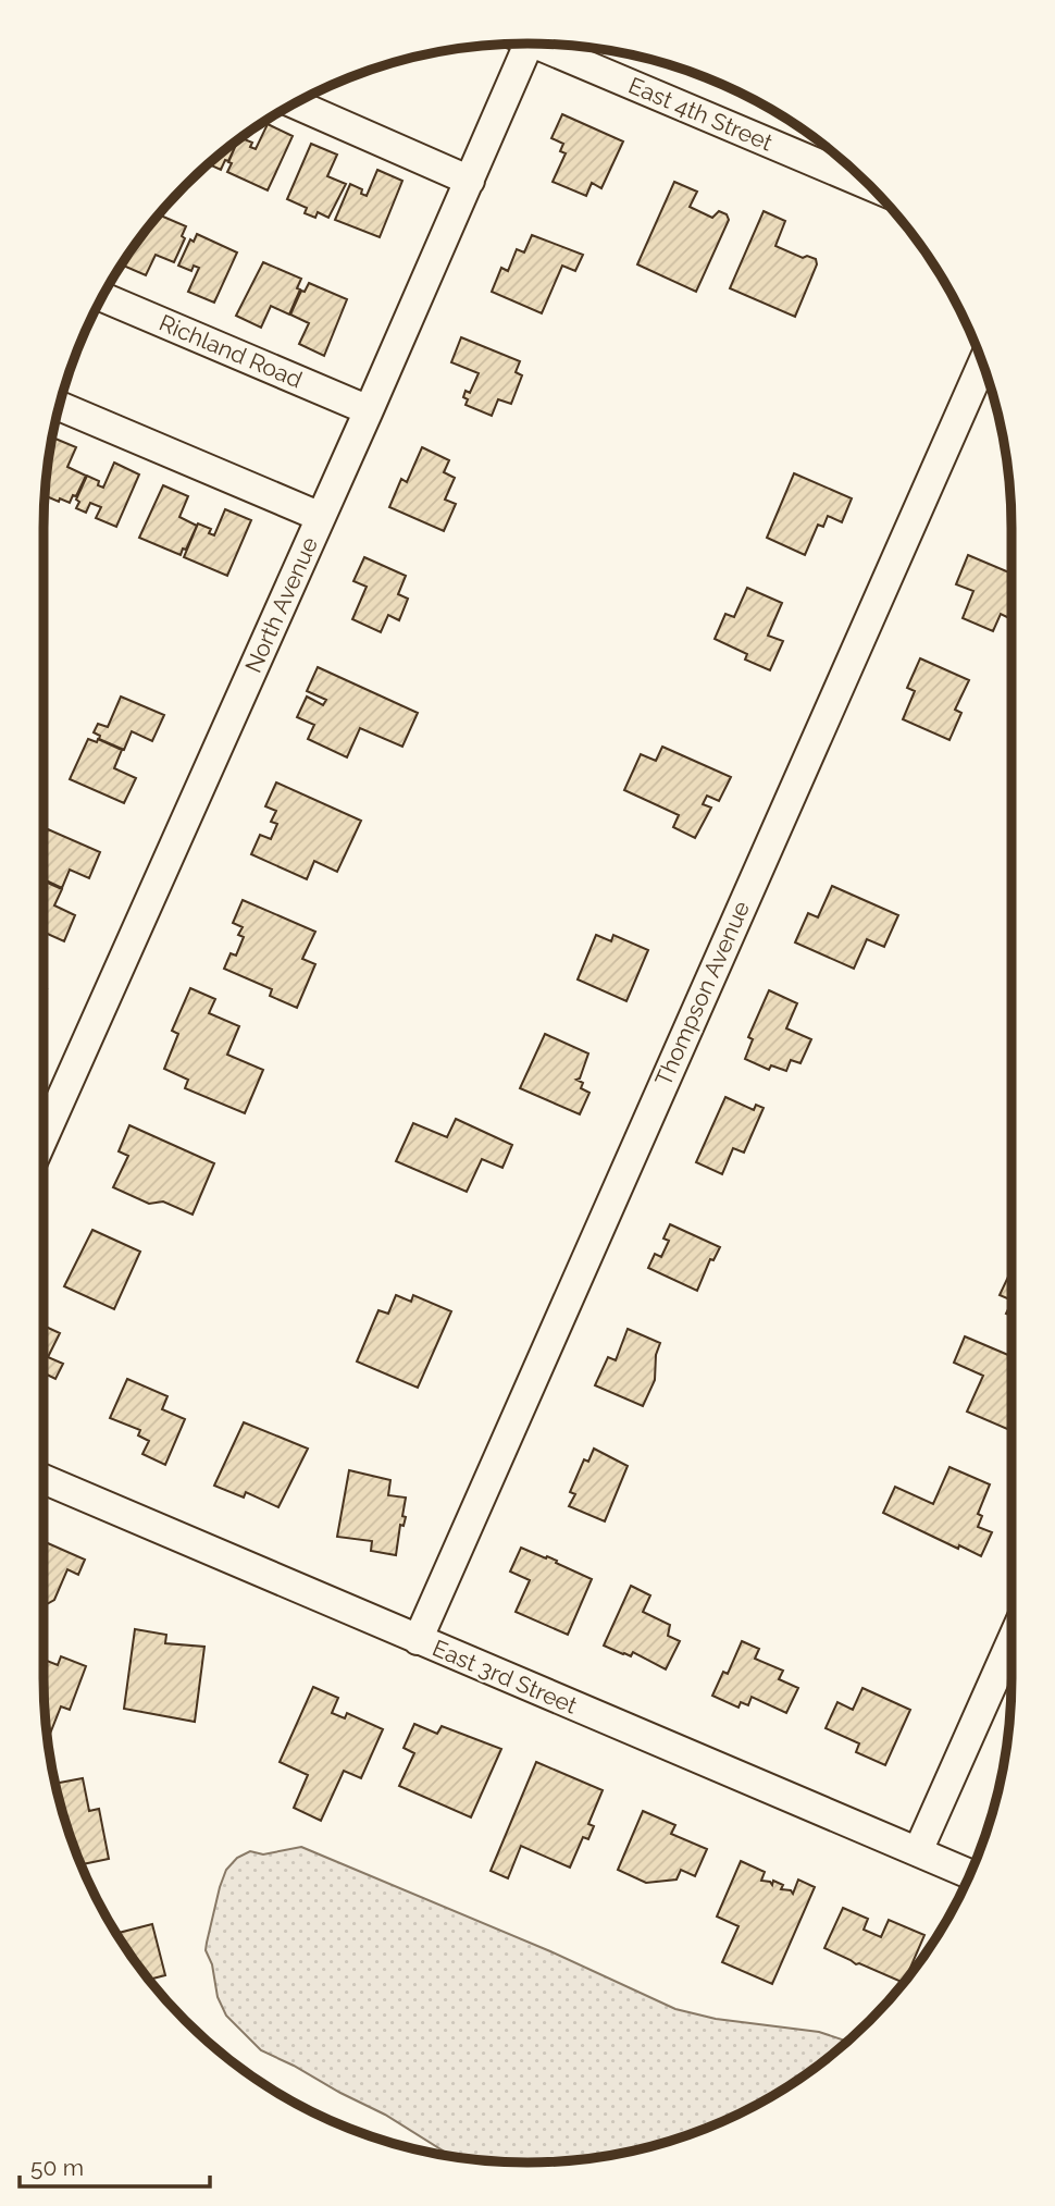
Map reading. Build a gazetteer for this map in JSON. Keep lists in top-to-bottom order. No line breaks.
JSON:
{"streets":{"street":["East 4th Street","Richland Road","North Avenue","Thompson Avenue","East 3rd Street"]},"crossings":[["Richland Road","North Avenue"],["Thompson Avenue","East 3rd Street"]],"scale_bar":"50 m"}
